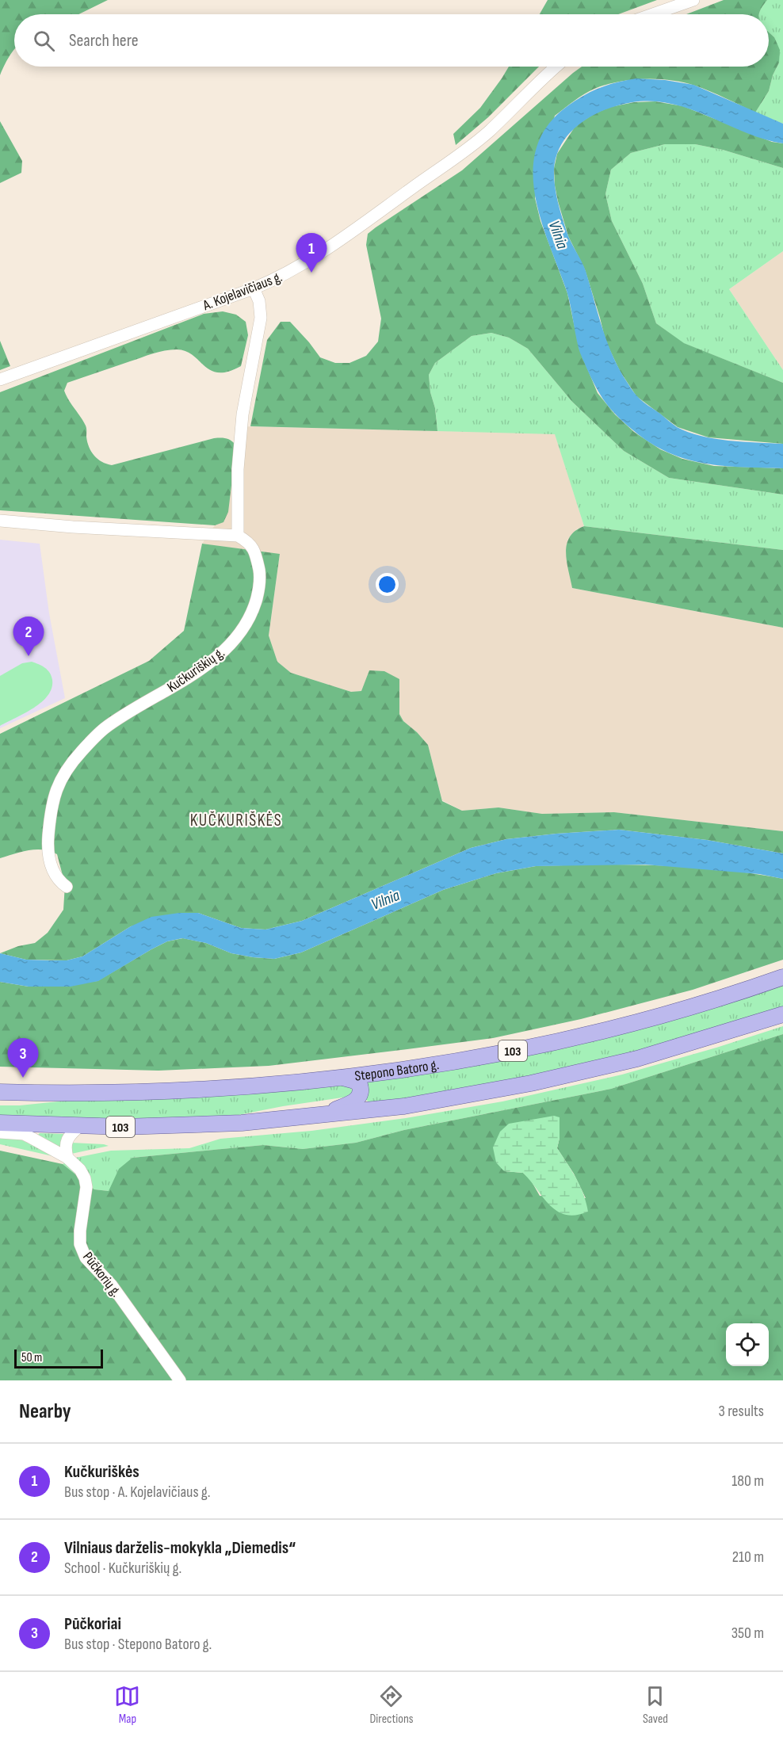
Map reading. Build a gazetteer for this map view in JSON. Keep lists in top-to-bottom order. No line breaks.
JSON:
{"streets":{"main road":["103","Stepono Batoro g."],"street":["A. Kojelavičiaus g.","Kučkuriškių g.","Pūčkorių g."]},"districts":["KUČKURIŠKĖS"],"water":["Vilnia"],"scale_bar":"50 m","page":{"search":"Search here","pins":["1","2","3"],"scale":"50 m","heading":["Nearby","3 results"],"list":[{"mark":"1","name":"Kučkuriškės","note":"Bus stop · A. Kojelavičiaus g.","value":"180 m"},{"mark":"2","name":"Vilniaus darželis-mokykla „Diemedis“","note":"School · Kučkuriškių g.","value":"210 m"},{"mark":"3","name":"Pūčkoriai","note":"Bus stop · Stepono Batoro g.","value":"350 m"}],"nav":["Map","Directions","Saved"]}}
